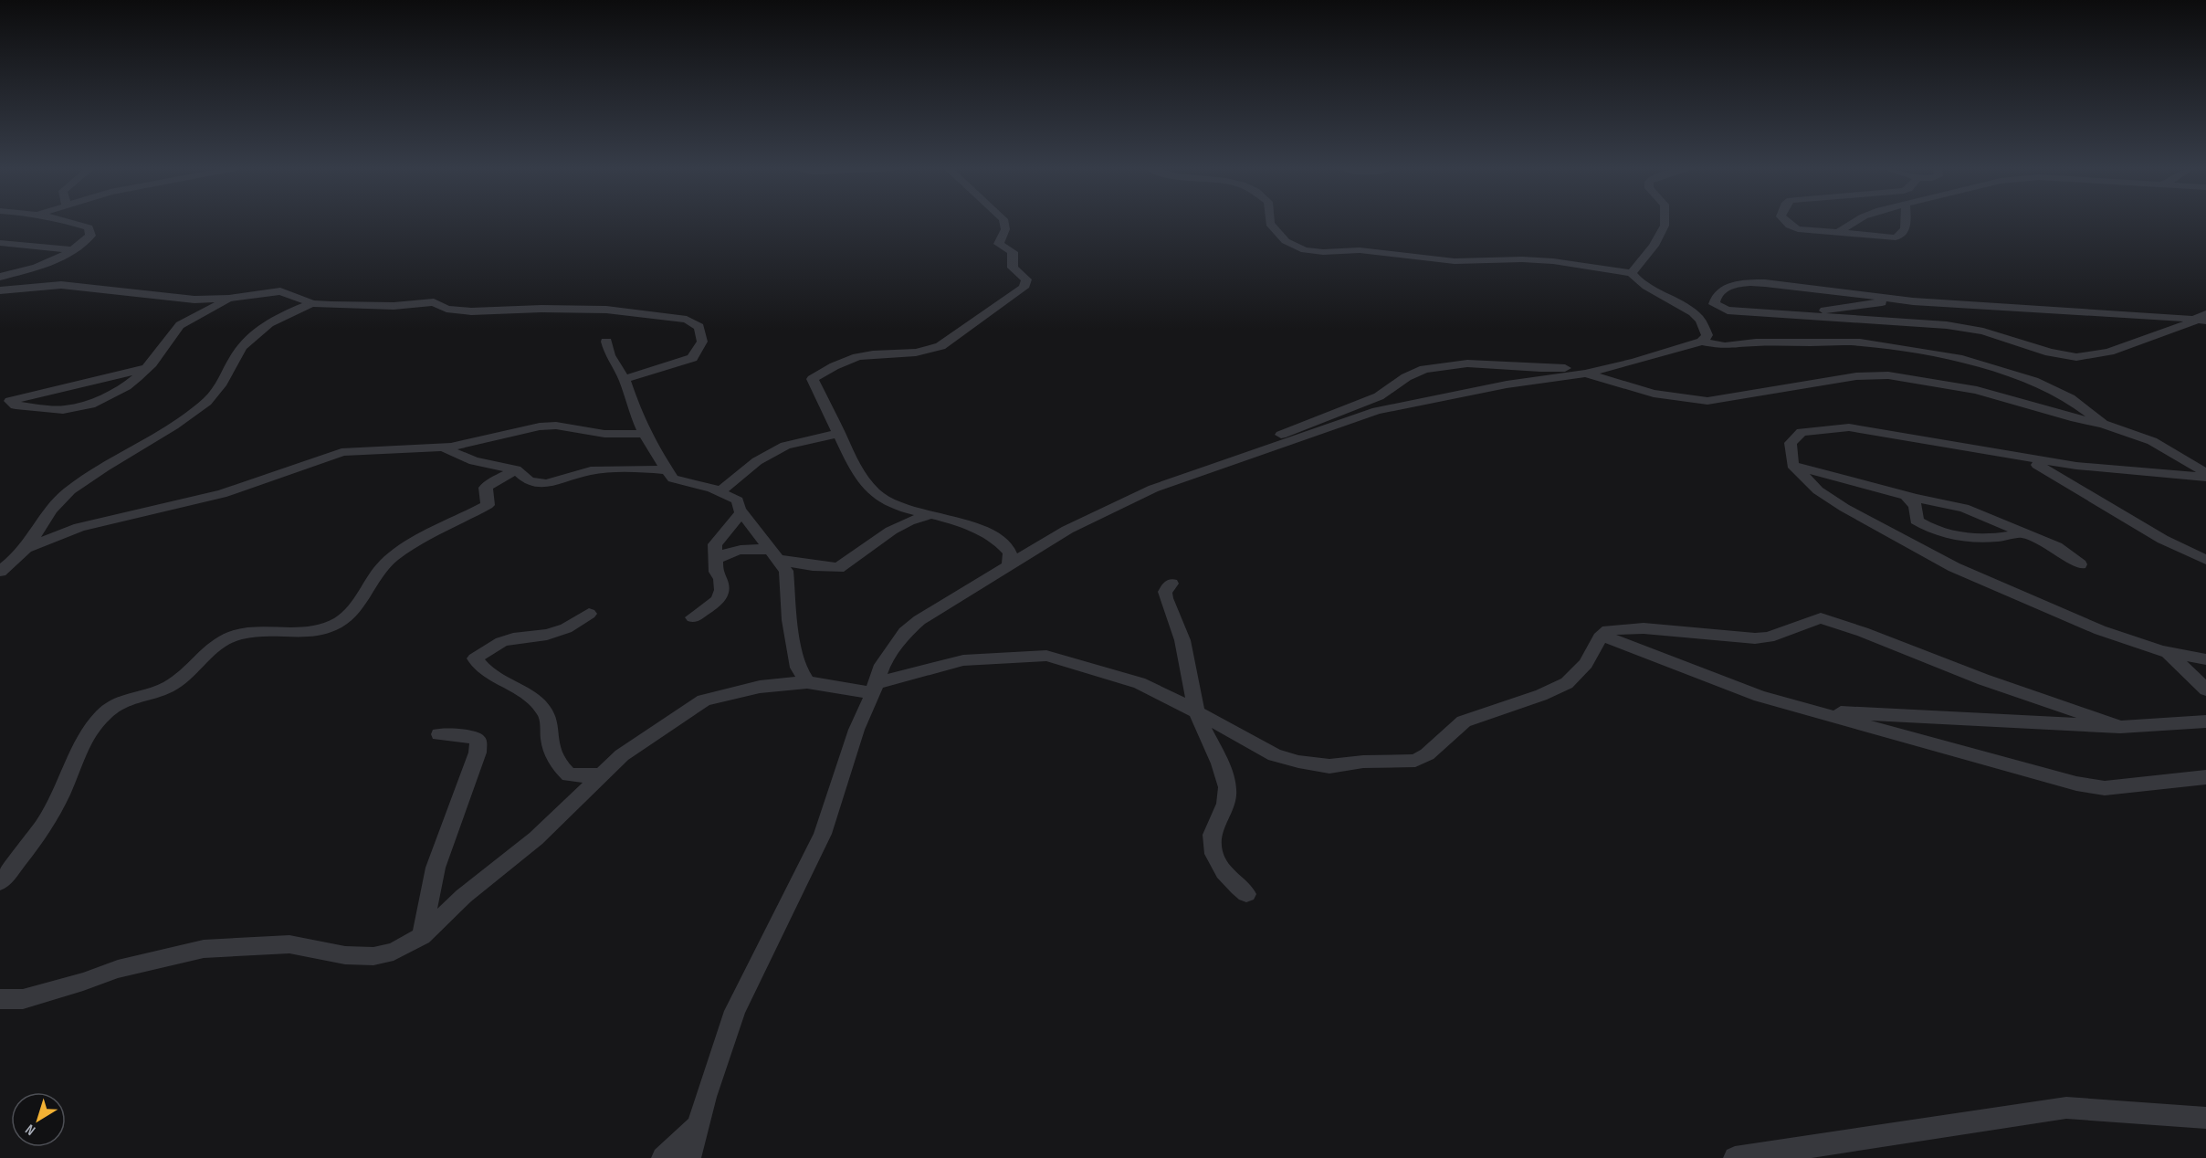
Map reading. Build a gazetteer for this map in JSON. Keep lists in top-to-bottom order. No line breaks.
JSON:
{"north":"bottom left"}
